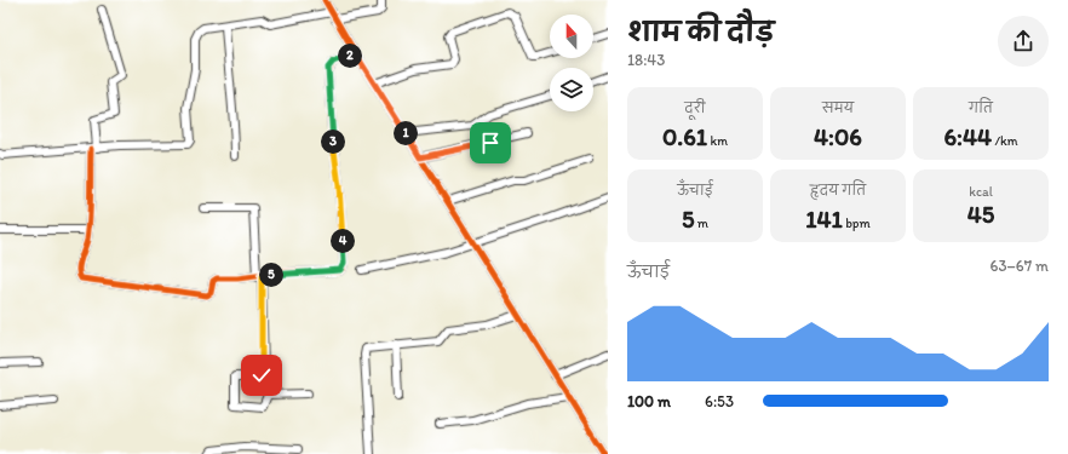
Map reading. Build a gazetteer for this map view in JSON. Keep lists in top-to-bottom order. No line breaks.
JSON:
{"north":"top","page":{"heading":["शाम की दौड़","18:43"],"pins":["2","1","3","4","5"],"stats":[["दूरी","0.61 km"],["समय","4:06"],["गति","6:44 /km"],["ऊँचाई","5 m"],["हृदय गति","141 bpm"],["kcal","45"]],"chart":["ऊँचाई","63–67 m"],"list":[{"name":"100 m","note":"6:53"}]}}
